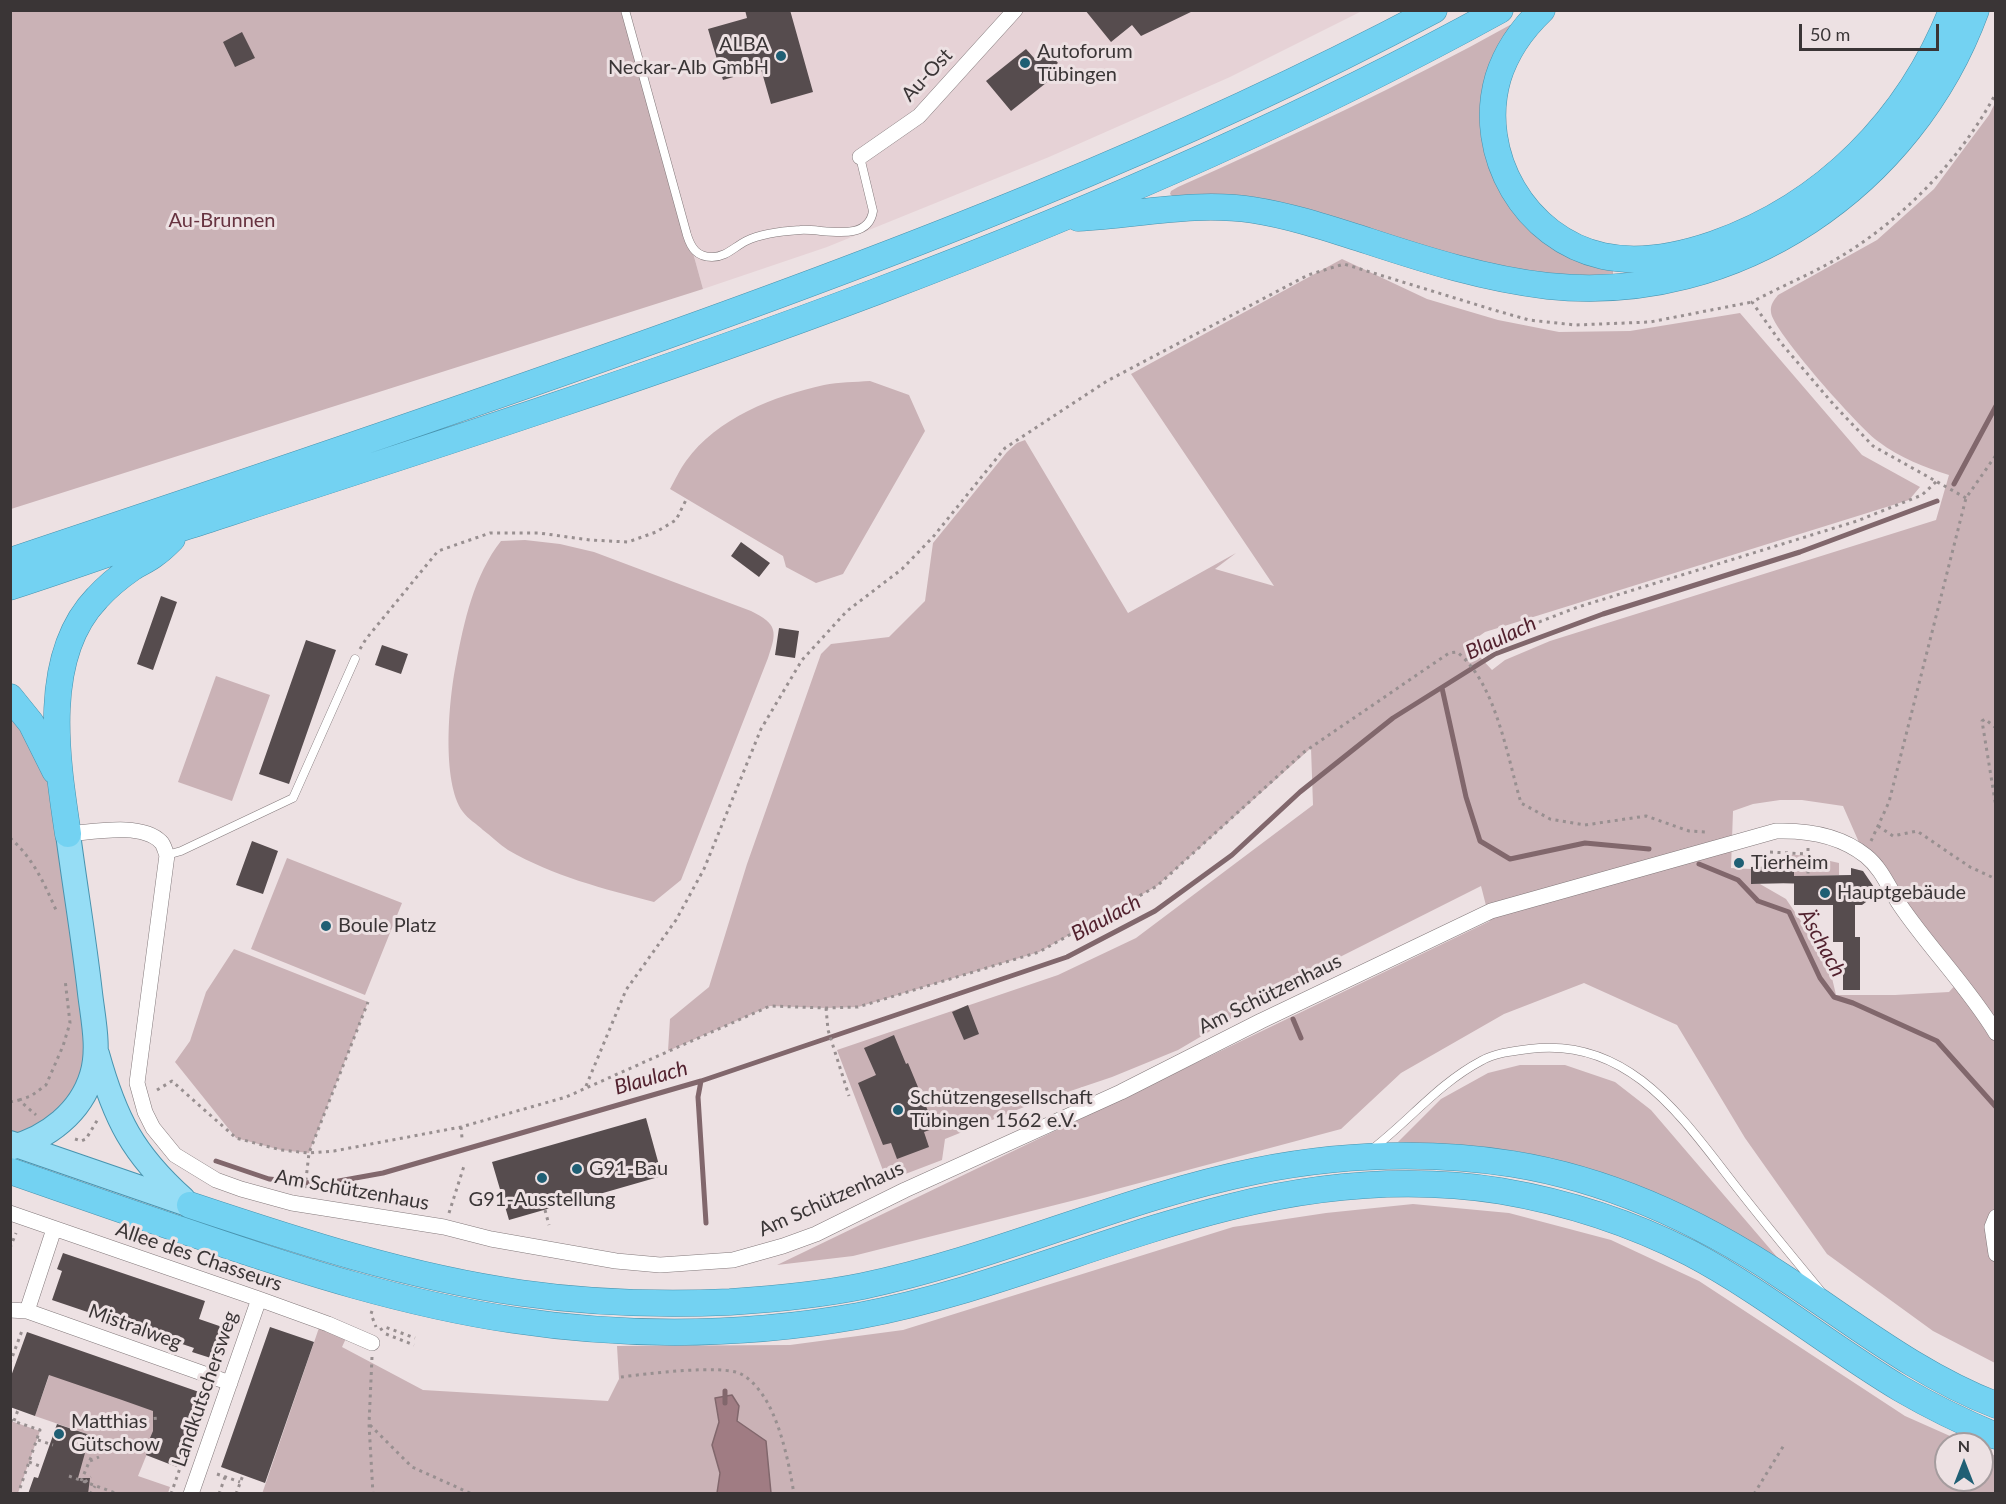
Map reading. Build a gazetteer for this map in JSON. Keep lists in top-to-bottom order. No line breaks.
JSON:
{"streets":{"street":["Au-Ost","Am Schützenhaus","Allee des Chasseurs","Mistralweg","Landkutschersweg"]},"crossings":[["Allee des Chasseurs","Landkutschersweg"],["Mistralweg","Landkutschersweg"]],"water":["Blaulach","Äschach"],"parks":["Au-Brunnen"],"places":["ALBA Neckar-Alb GmbH","Autoforum Tübingen","Tierheim","Hauptgebäude","Boule Platz","Schützengesellschaft Tübingen 1562 e.V.","G91-Bau","G91-Ausstellung","Matthias Gütschow"],"scale_bar":"50 m","north":"top"}
